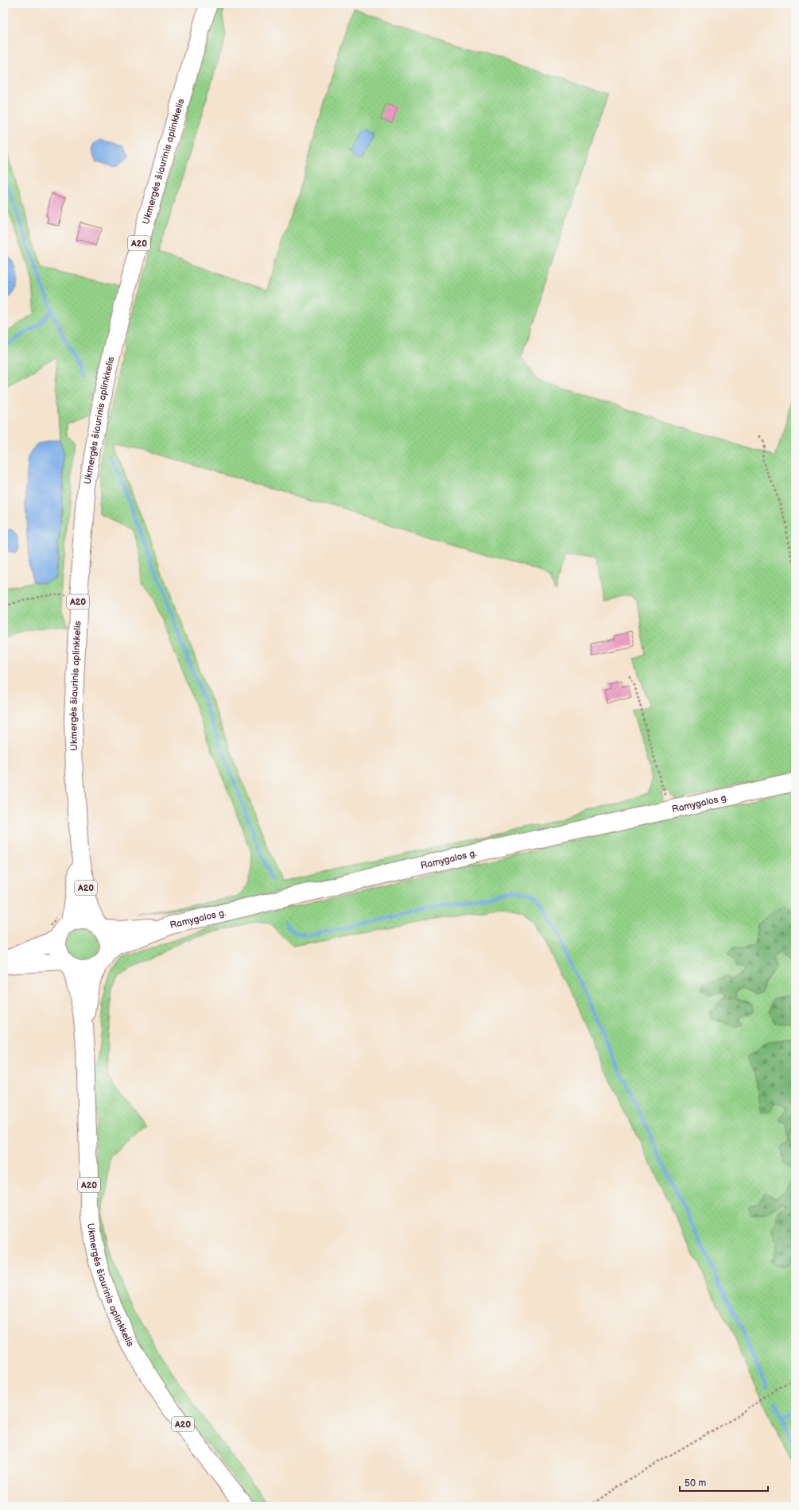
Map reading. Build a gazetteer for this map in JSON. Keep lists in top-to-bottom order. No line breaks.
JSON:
{"streets":{"main road":["Ukmergės šiaurinis aplinkkelis","A20","Ramygalos g."]},"crossings":[["Ukmergės šiaurinis aplinkkelis","A20"],["Ukmergės šiaurinis aplinkkelis","Ramygalos g."],["A20","Ramygalos g."]],"scale_bar":"50 m"}
